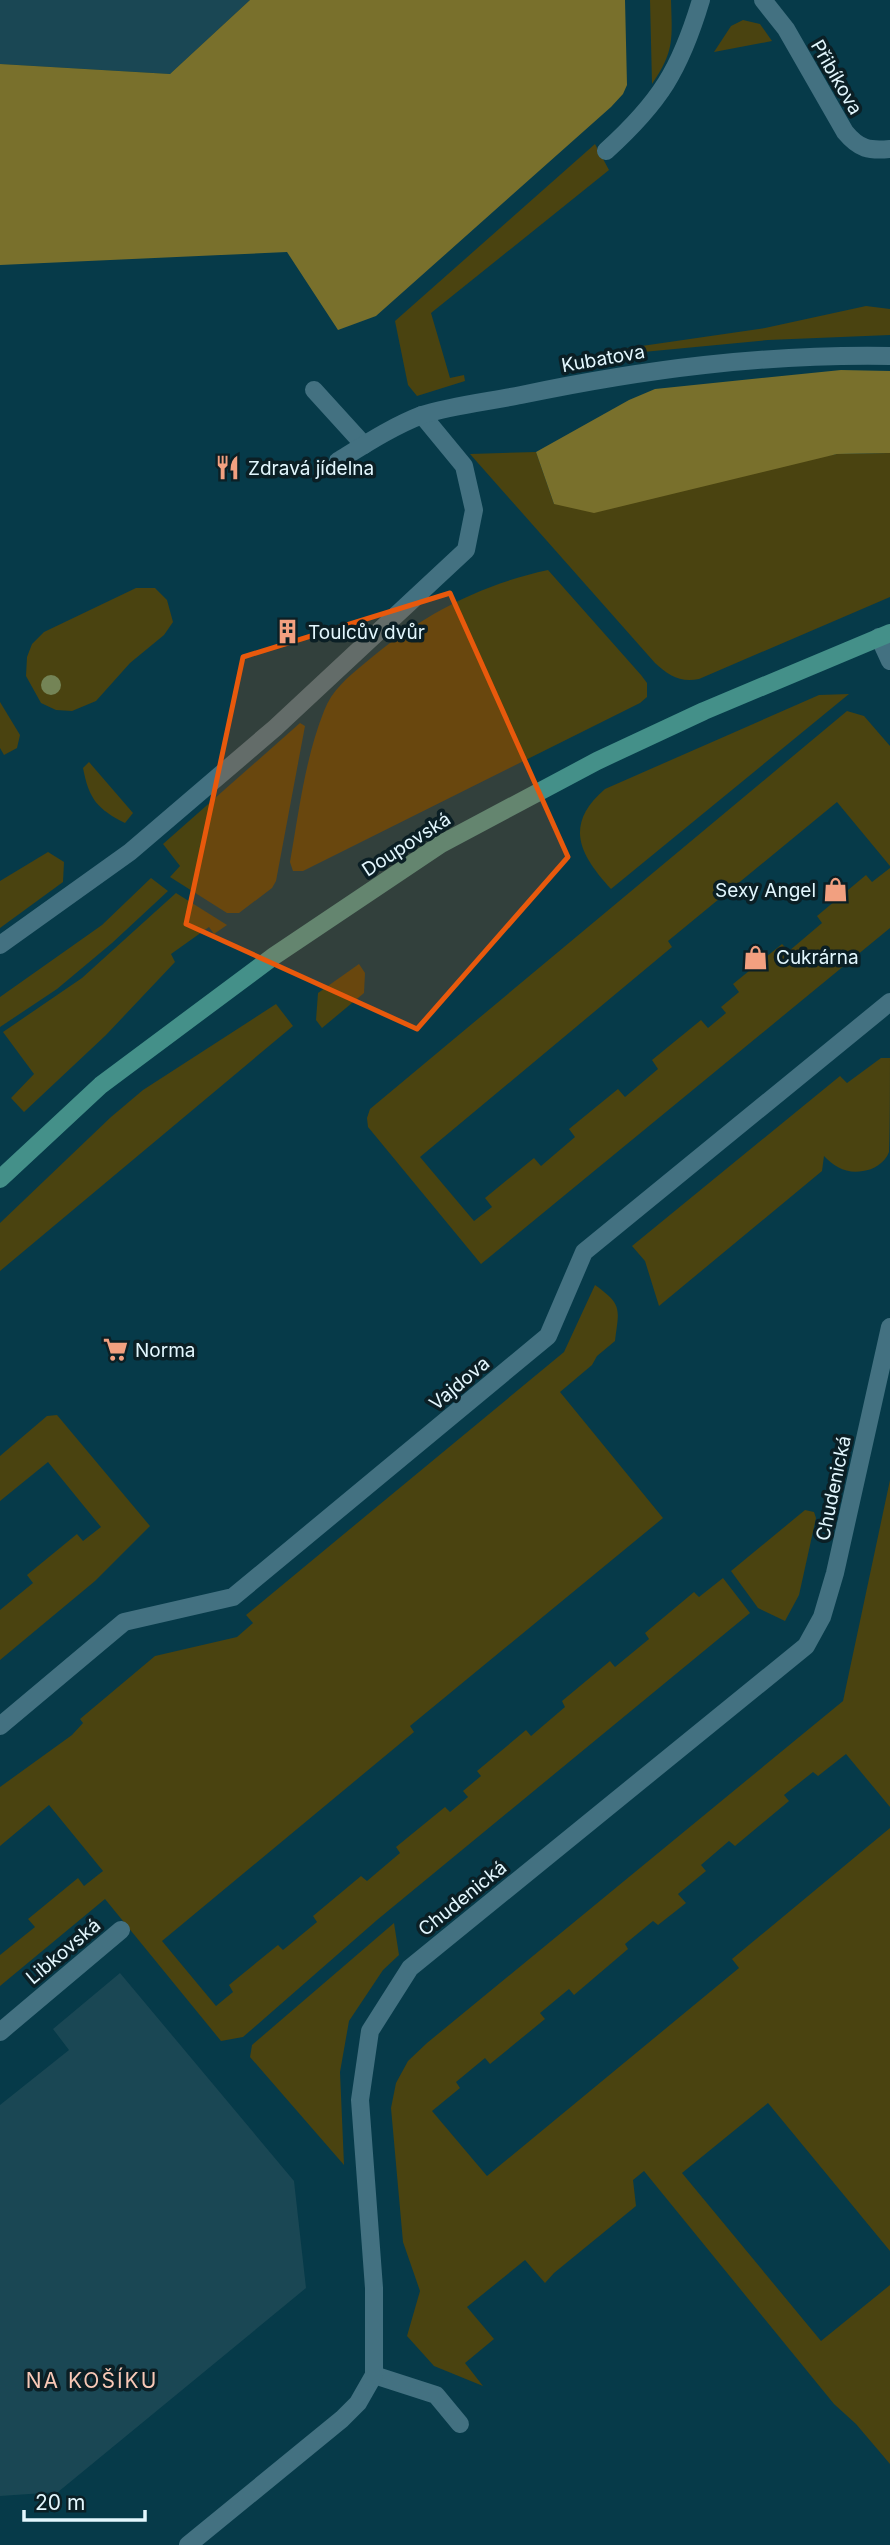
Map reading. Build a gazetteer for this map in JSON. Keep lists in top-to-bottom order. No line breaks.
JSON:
{"streets":{"street":["Přibíkova","Kubatova","Doupovská","Vajdova","Chudenická","Libkovská"]},"districts":["NA KOŠÍKU"],"places":{"restaurant":["Zdravá jídelna"],"building":["Toulcův dvůr"],"shop":["Sexy Angel","Cukrárna"],"supermarket":["Norma"]},"scale_bar":"20 m"}
